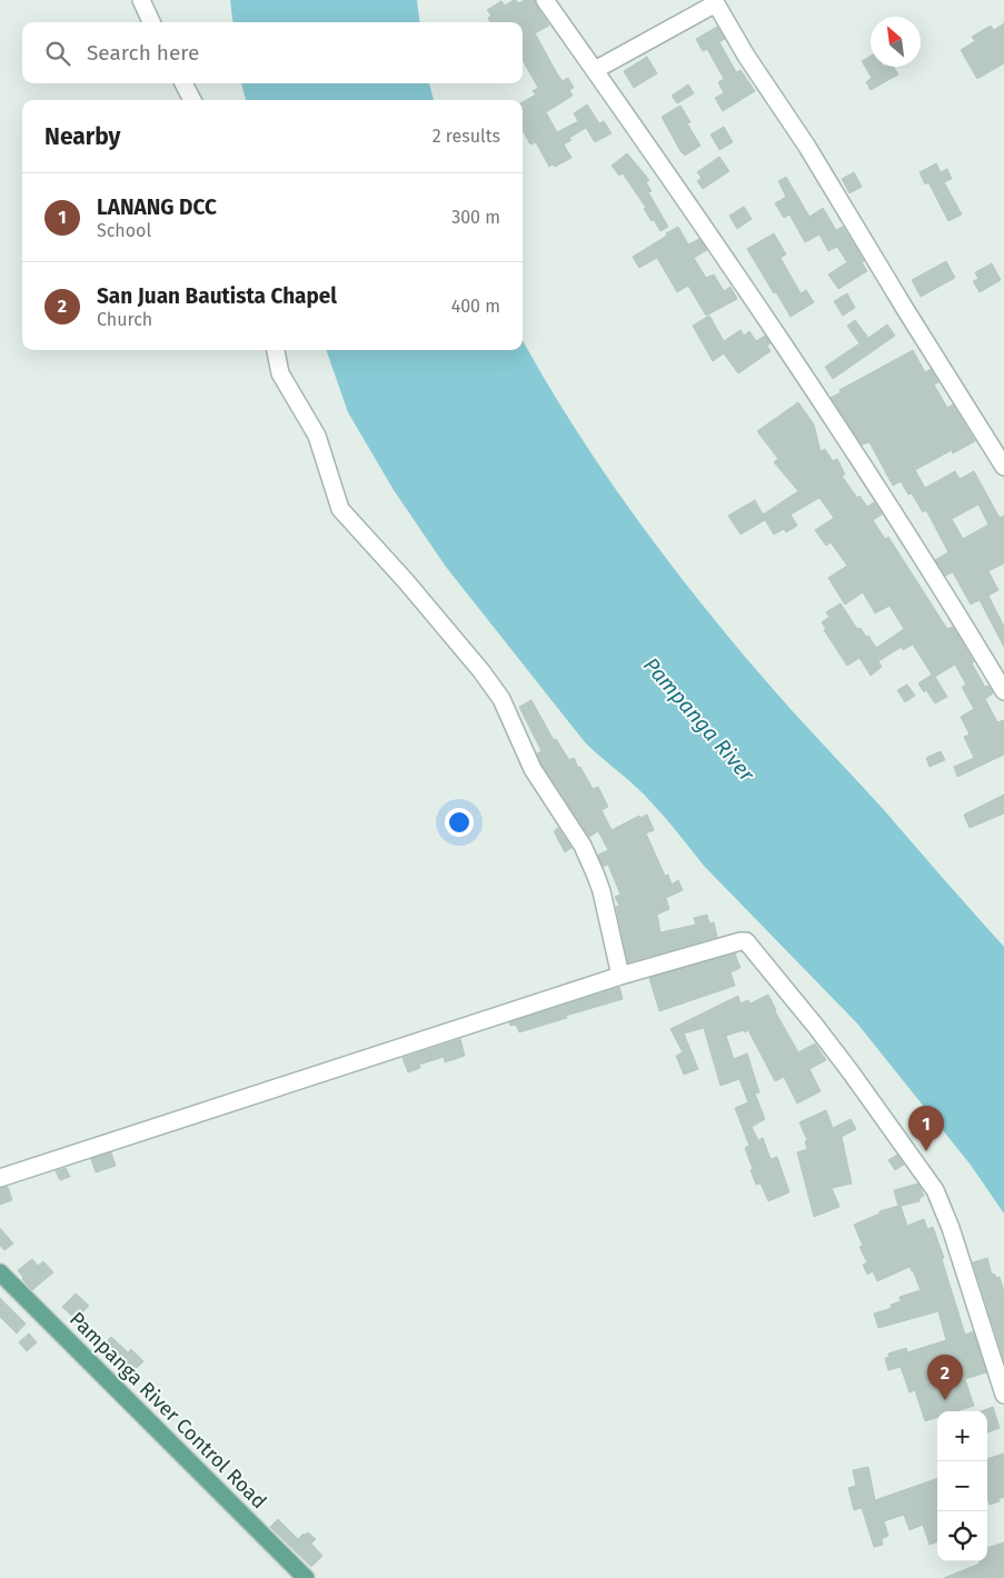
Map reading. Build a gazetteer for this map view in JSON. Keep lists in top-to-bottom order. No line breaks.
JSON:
{"streets":{"main road":["Pampanga River Control Road"]},"water":["Pampanga River"],"north":"top left","page":{"search":"Search here","heading":["Nearby","2 results"],"list":[{"mark":"1","name":"LANANG DCC","note":"School","value":"300 m"},{"mark":"2","name":"San Juan Bautista Chapel","note":"Church","value":"400 m"}],"pins":["1","2"],"map_buttons":["+","−"]}}
